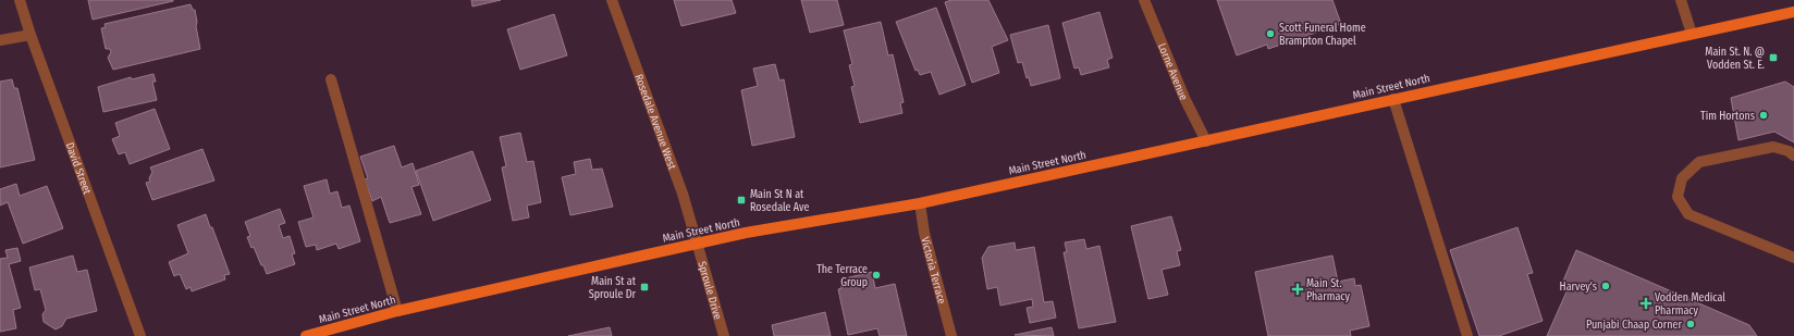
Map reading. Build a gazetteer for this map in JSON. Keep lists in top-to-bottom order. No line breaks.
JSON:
{"streets":{"main road":["Main Street North"],"street":["Lorne Avenue","Rosedale Avenue West","David Street","Victoria Terrace","Sproule Drive"]},"crossings":[["Lorne Avenue","Main Street North"],["Main Street North","Rosedale Avenue West"],["Main Street North","Victoria Terrace"],["Main Street North","Sproule Drive"],["Rosedale Avenue West","Sproule Drive"]],"places":{"other":["Scott Funeral Home Brampton Chapel","Tim Hortons","The Terrace Group","Harvey's","Punjabi Chaap Corner"],"transit":["Main St. N. @ Vodden St. E.","Main St N at Rosedale Ave","Main St at Sproule Dr"],"health":["Main St. Pharmacy","Vodden Medical Pharmacy"]}}
